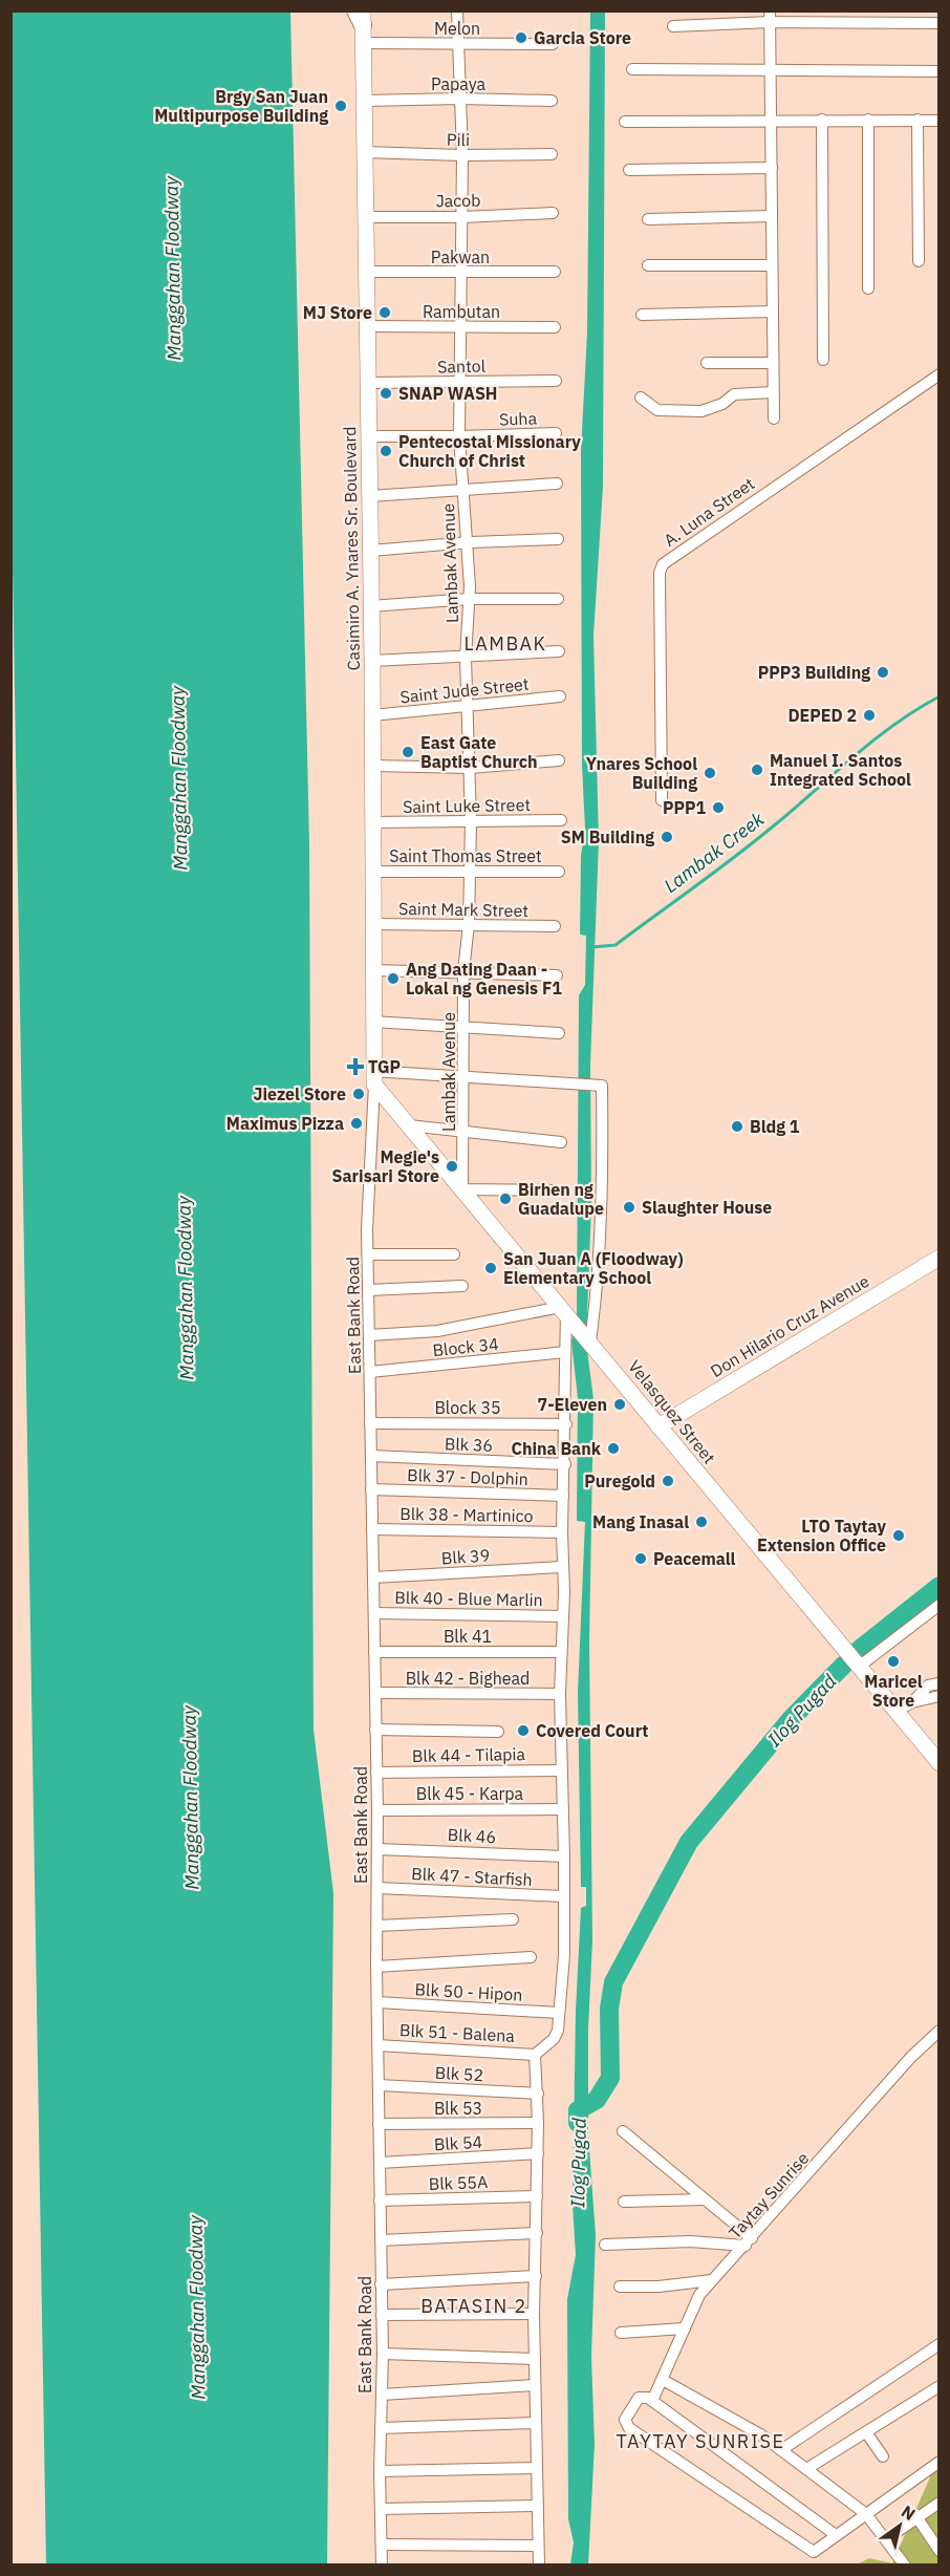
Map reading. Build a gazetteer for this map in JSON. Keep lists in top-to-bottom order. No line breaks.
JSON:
{"streets":{"main road":["Casimiro A. Ynares Sr. Boulevard","Don Hilario Cruz Avenue","Velasquez Street"],"street":["Melon","Papaya","Pili","Jacob","Pakwan","Rambutan","Santol","Suha","A. Luna Street","Lambak Avenue","Saint Jude Street","Saint Luke Street","Saint Thomas Street","Saint Mark Street","East Bank Road","Block 34","Block 35","Blk 36","Blk 37 - Dolphin","Blk 38 - Martinico","Blk 39","Blk 40 - Blue Marlin","Blk 41","Blk 42 - Bighead","Blk 44 - Tilapia","Blk 45 - Karpa","Blk 46","Blk 47 - Starfish","Blk 50 - Hipon","Blk 51 - Balena","Blk 52","Blk 53","Blk 54","Blk 55A","Taytay Sunrise"]},"crossings":[["Melon","Casimiro A. Ynares Sr. Boulevard"],["Melon","Lambak Avenue"],["Papaya","Casimiro A. Ynares Sr. Boulevard"],["Papaya","Lambak Avenue"],["Pili","Casimiro A. Ynares Sr. Boulevard"],["Pili","Lambak Avenue"],["Jacob","Casimiro A. Ynares Sr. Boulevard"],["Jacob","Lambak Avenue"],["Pakwan","Casimiro A. Ynares Sr. Boulevard"],["Pakwan","Lambak Avenue"],["Rambutan","Casimiro A. Ynares Sr. Boulevard"],["Rambutan","Lambak Avenue"],["Santol","Casimiro A. Ynares Sr. Boulevard"],["Santol","Lambak Avenue"],["Suha","Casimiro A. Ynares Sr. Boulevard"],["Suha","Lambak Avenue"],["Casimiro A. Ynares Sr. Boulevard","Saint Jude Street"],["Casimiro A. Ynares Sr. Boulevard","Saint Luke Street"],["Casimiro A. Ynares Sr. Boulevard","Saint Thomas Street"],["Casimiro A. Ynares Sr. Boulevard","Saint Mark Street"],["Casimiro A. Ynares Sr. Boulevard","East Bank Road"],["Casimiro A. Ynares Sr. Boulevard","Velasquez Street"],["Lambak Avenue","Saint Jude Street"],["Lambak Avenue","Saint Luke Street"],["Lambak Avenue","Saint Thomas Street"],["Lambak Avenue","Saint Mark Street"],["Lambak Avenue","Velasquez Street"],["East Bank Road","Block 34"],["East Bank Road","Block 35"],["East Bank Road","Velasquez Street"],["East Bank Road","Blk 36"],["East Bank Road","Blk 37 - Dolphin"],["East Bank Road","Blk 38 - Martinico"],["East Bank Road","Blk 39"],["East Bank Road","Blk 40 - Blue Marlin"],["East Bank Road","Blk 41"],["East Bank Road","Blk 42 - Bighead"],["East Bank Road","Blk 44 - Tilapia"],["East Bank Road","Blk 45 - Karpa"],["East Bank Road","Blk 46"],["East Bank Road","Blk 47 - Starfish"],["East Bank Road","Blk 50 - Hipon"],["East Bank Road","Blk 51 - Balena"],["East Bank Road","Blk 52"],["East Bank Road","Blk 53"],["East Bank Road","Blk 54"],["East Bank Road","Blk 55A"],["Don Hilario Cruz Avenue","Velasquez Street"]],"districts":["LAMBAK","BATASIN 2","TAYTAY SUNRISE"],"water":["Manggahan Floodway","Lambak Creek","Ilog Pugad"],"places":{"other":["Garcia Store","Brgy San Juan Multipurpose Building","MJ Store","SNAP WASH","Pentecostal Missionary Church of Christ","PPP3 Building","DEPED 2","East Gate Baptist Church","Manuel I. Santos Integrated School","Ynares School Building","PPP1","SM Building","Ang Dating Daan - Lokal ng Genesis F1","Jiezel Store","Maximus Pizza","Bldg 1","Megie's Sarisari Store","Birhen ng Guadalupe","Slaughter House","San Juan A (Floodway) Elementary School","7-Eleven","China Bank","Puregold","Mang Inasal","LTO Taytay Extension Office","Peacemall","Maricel Store","Covered Court"],"health":["TGP"]},"north":"top right"}
